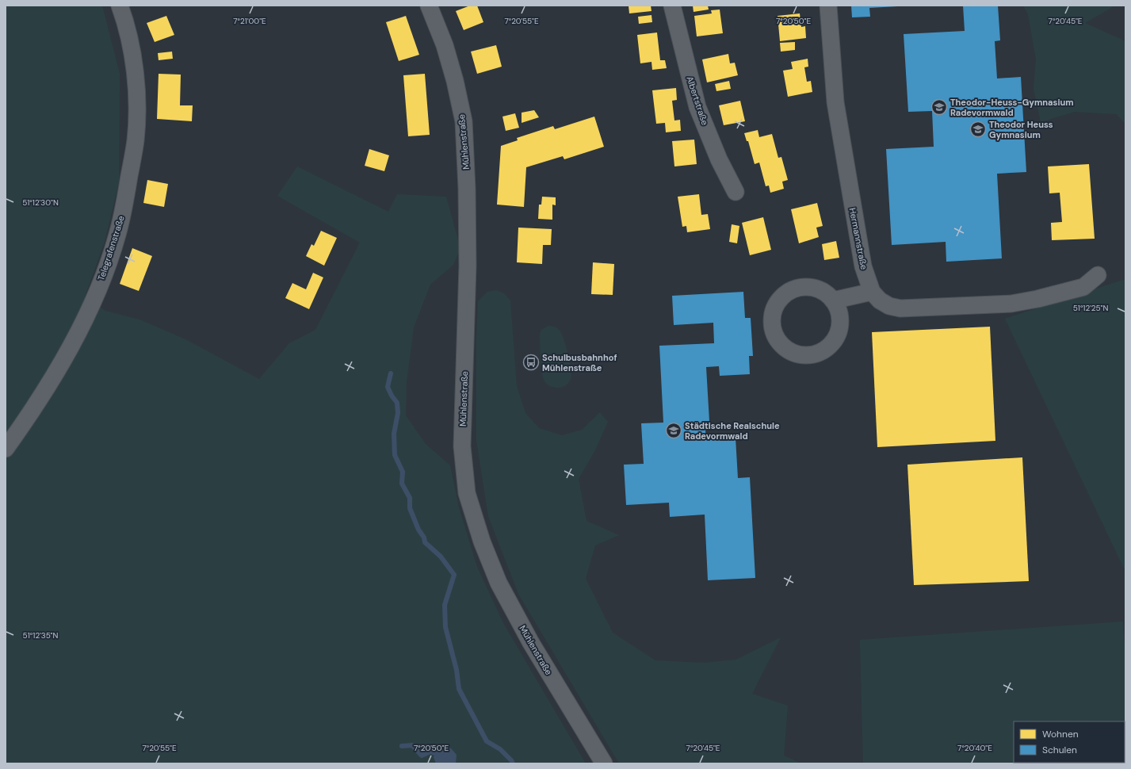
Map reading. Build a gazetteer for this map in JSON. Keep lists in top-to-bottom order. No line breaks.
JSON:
{"streets":{"street":["Albertstraße","Mühlenstraße","Hermannstraße","Telegrafenstraße"]},"places":{"school or university":["Theodor-Heuss-Gymnasium Radevormwald","Theodor Heuss Gymnasium","Städtische Realschule Radevormwald"],"bus stop":["Schulbusbahnhof Mühlenstraße"]},"legend":["Wohnen","Schulen"],"coordinates":["7°21'00\"E","7°20'55\"E","7°20'50\"E","7°20'45\"E","51°12'30\"N","51°12'25\"N","51°12'35\"N","7°20'40\"E"]}
